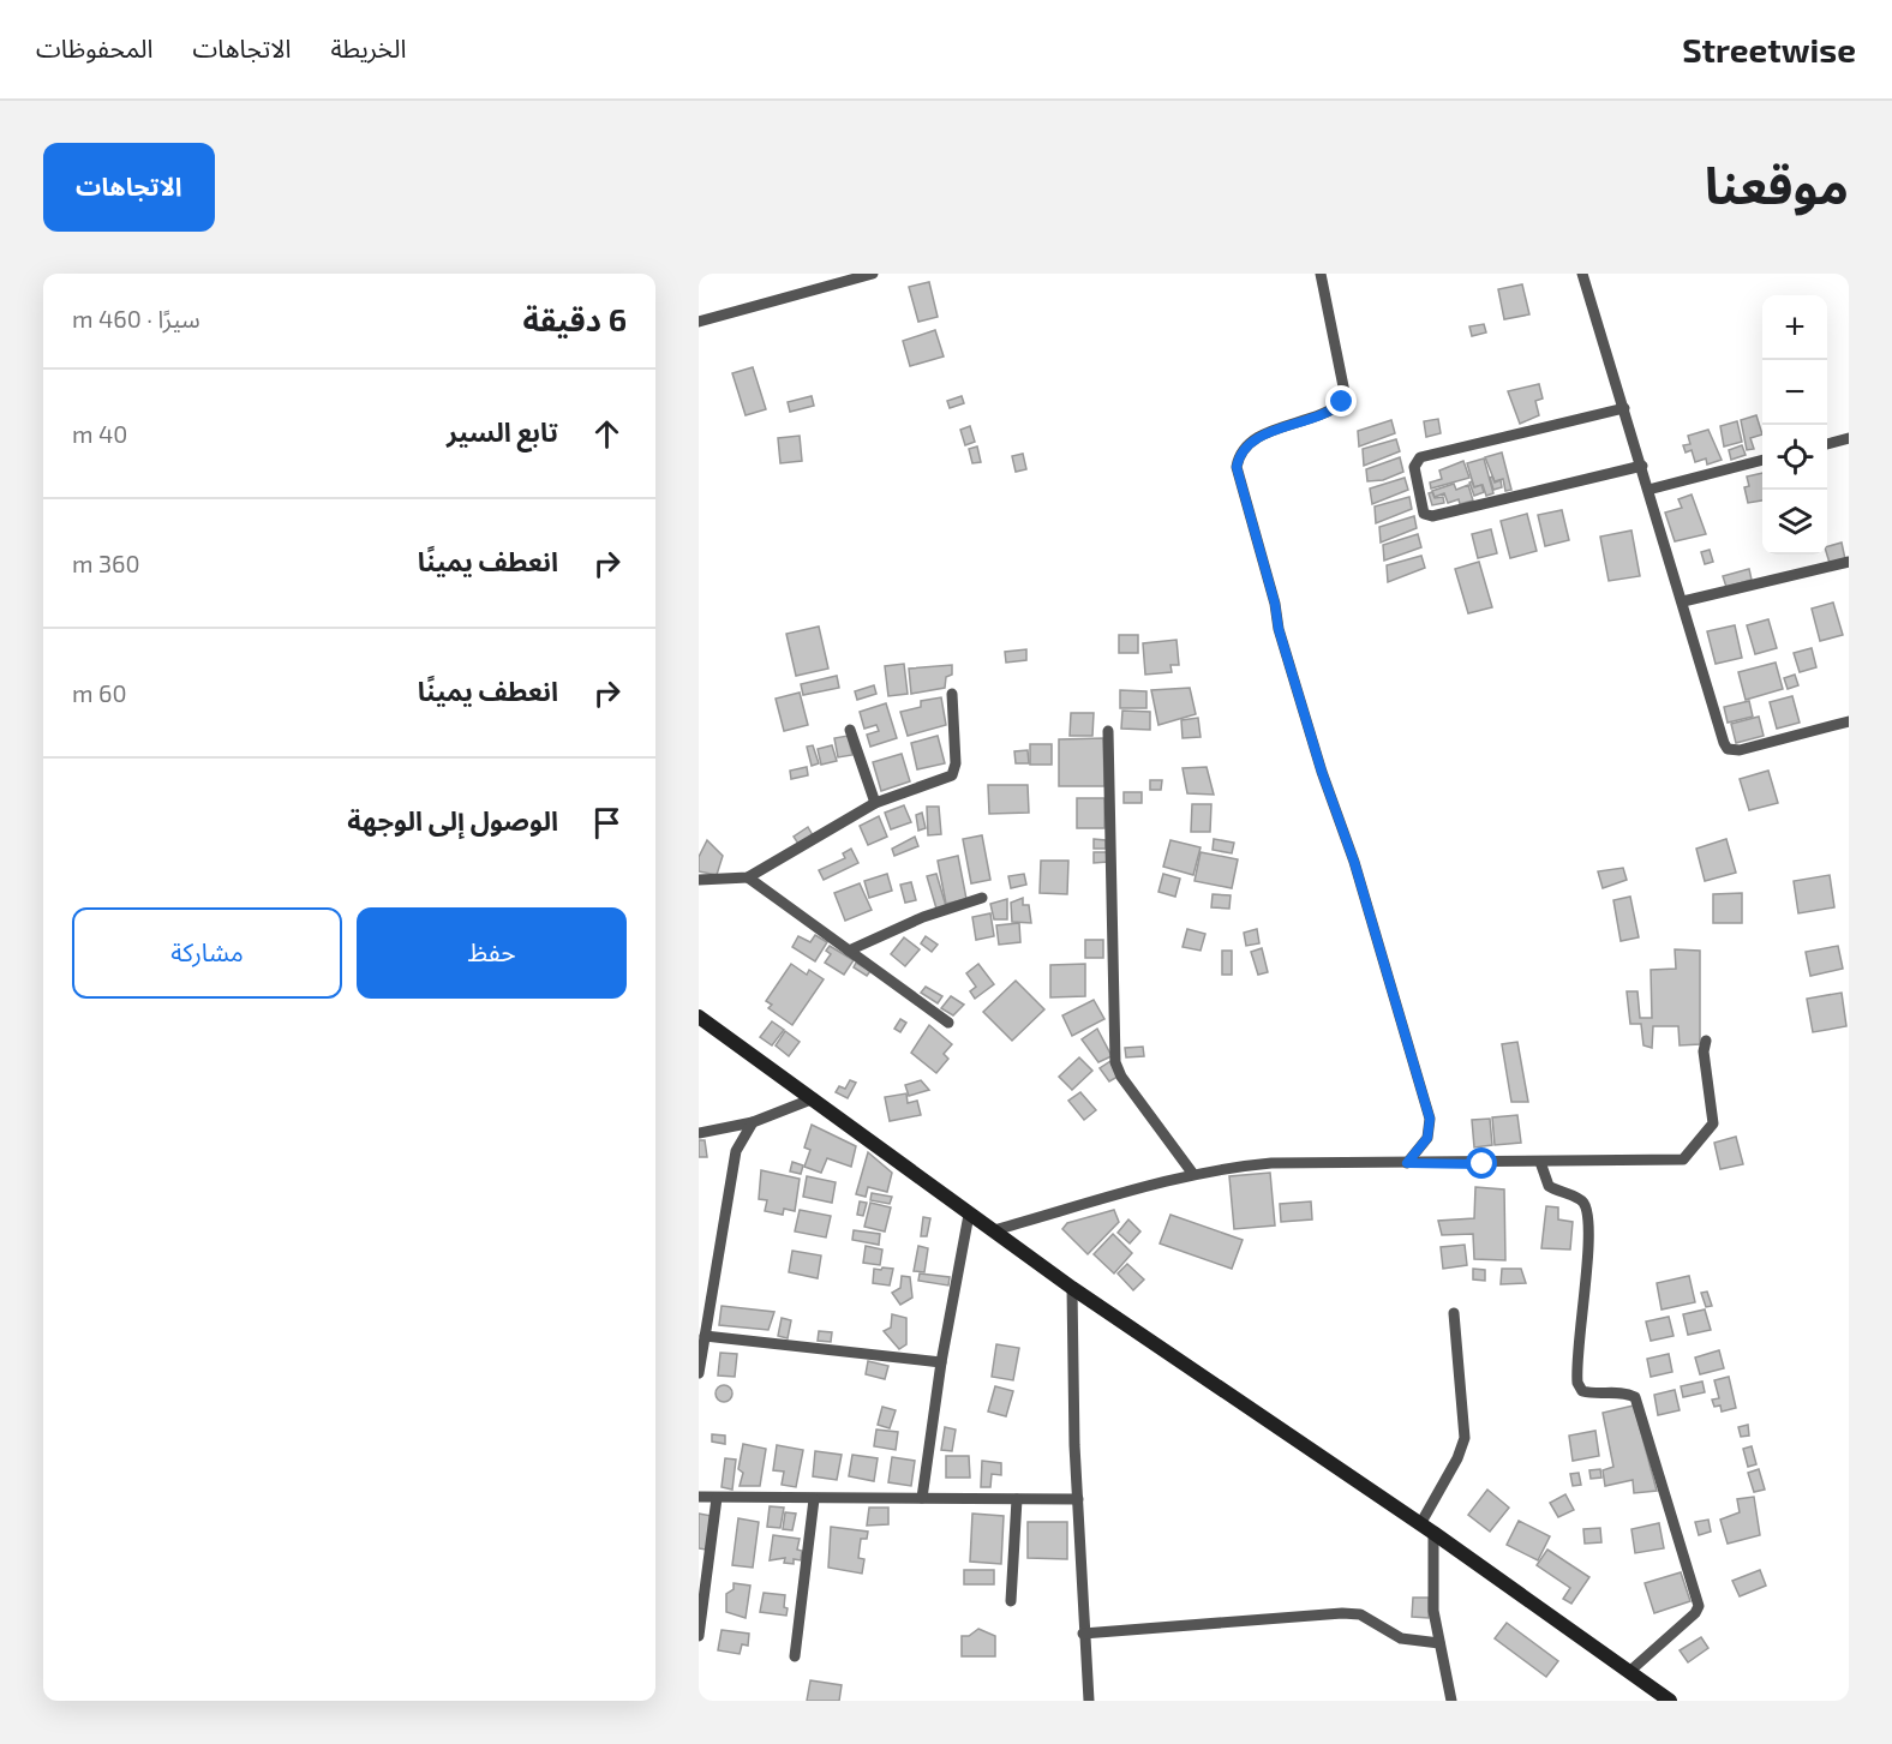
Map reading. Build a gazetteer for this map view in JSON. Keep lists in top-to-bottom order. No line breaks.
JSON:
{"page":{"header":"Streetwise","nav":["الخريطة","الاتجاهات","المحفوظات"],"title":"موقعنا","buttons":["الاتجاهات",["حفظ","مشاركة"]],"heading":["6 دقيقة","سيرًا · 460 m"],"map_buttons":["+","−"],"list":[["تابع السير","40 m"],["انعطف يمينًا","360 m"],["انعطف يمينًا","60 m"],"الوصول إلى الوجهة"]}}
